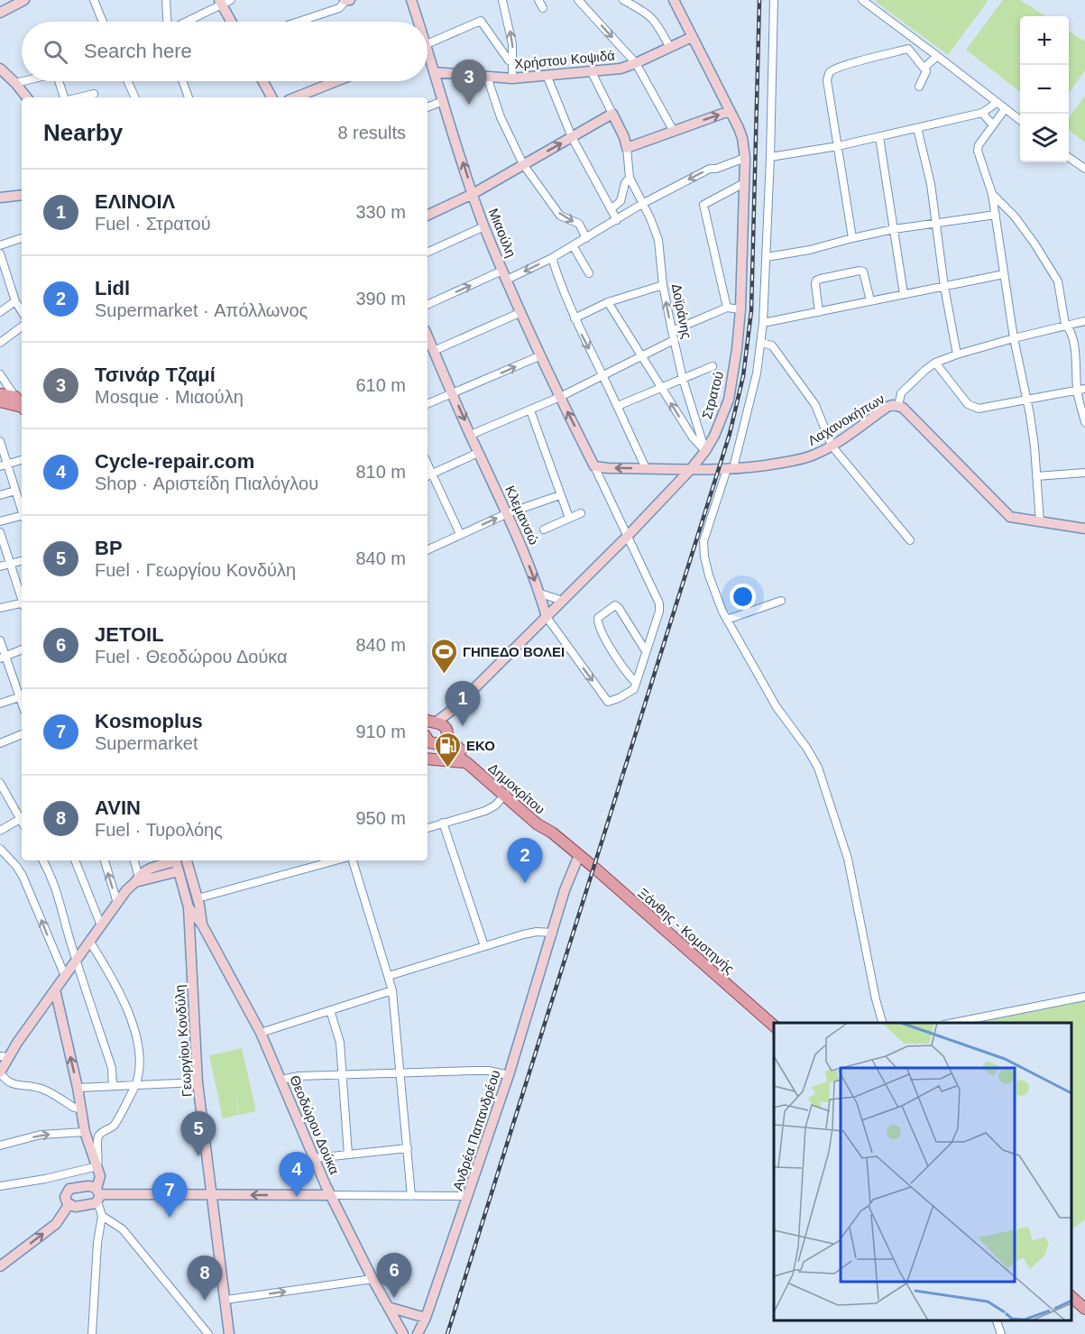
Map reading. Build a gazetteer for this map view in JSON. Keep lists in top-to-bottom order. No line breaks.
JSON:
{"streets":{"main road":["Δημοκρίτου","Ξάνθης - Κομοτηνής"],"street":["Χρήστου Κοψιδά","Μιαούλη","Δοϊράνης","Στρατού","Λαχανοκήπων","Κλεμανσώ","Γεωργίου Κονδύλη","Θεοδώρου Δούκα","Ανδρέα Παπανδρέου"]},"crossings":[["Χρήστου Κοψιδά","Μιαούλη"],["Χρήστου Κοψιδά","Δοϊράνης"],["Χρήστου Κοψιδά","Στρατού"],["Μιαούλη","Λαχανοκήπων"],["Δοϊράνης","Στρατού"],["Στρατού","Λαχανοκήπων"],["Στρατού","Κλεμανσώ"],["Στρατού","Δημοκρίτου"],["Δημοκρίτου","Ξάνθης - Κομοτηνής"],["Δημοκρίτου","Ανδρέα Παπανδρέου"],["Ξάνθης - Κομοτηνής","Ανδρέα Παπανδρέου"],["Γεωργίου Κονδύλη","Θεοδώρου Δούκα"]],"one_way":["Κλεμανσώ"],"places":{"sports":["ΓΗΠΕΔΟ ΒΟΛΕΙ"],"fuel station":["ΕΚΟ"]},"page":{"map_buttons":["+","−"],"search":"Search here","pins":["3","1","2","5","4","7","6","8"],"heading":["Nearby","8 results"],"list":[{"mark":"1","name":"ΕΛΙΝΟΙΛ","note":"Fuel · Στρατού","value":"330 m"},{"mark":"2","name":"Lidl","note":"Supermarket · Απόλλωνος","value":"390 m"},{"mark":"3","name":"Τσινάρ Τζαμί","note":"Mosque · Μιαούλη","value":"610 m"},{"mark":"4","name":"Cycle-repair.com","note":"Shop · Αριστείδη Πιαλόγλου","value":"810 m"},{"mark":"5","name":"BP","note":"Fuel · Γεωργίου Κονδύλη","value":"840 m"},{"mark":"6","name":"JETOIL","note":"Fuel · Θεοδώρου Δούκα","value":"840 m"},{"mark":"7","name":"Kosmoplus","note":"Supermarket","value":"910 m"},{"mark":"8","name":"AVIN","note":"Fuel · Τυρολόης","value":"950 m"}]}}
